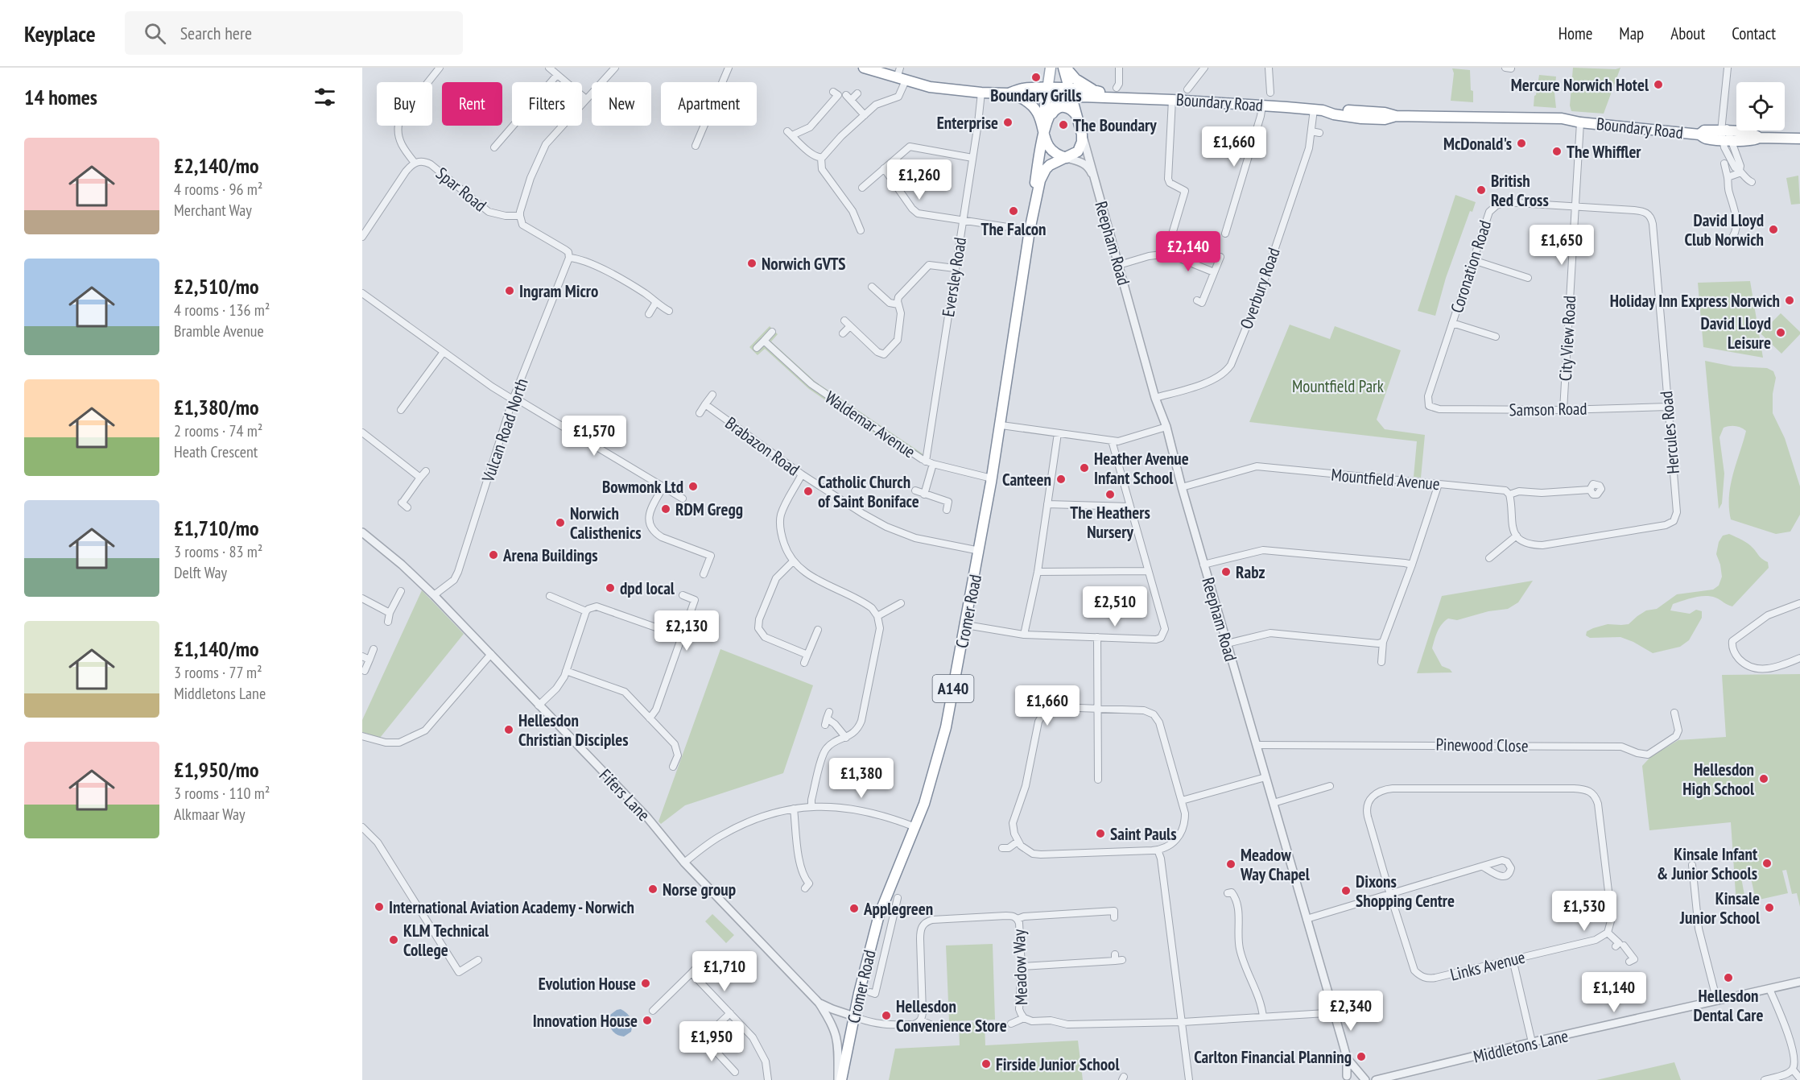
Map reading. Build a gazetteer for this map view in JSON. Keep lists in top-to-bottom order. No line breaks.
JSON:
{"streets":{"main road":["Boundary Road","Reepham Road","Cromer Road","A140"],"street":["Spar Road","Coronation Road","Eversley Road","Overbury Road","City View Road","Samson Road","Waldemar Avenue","Vulcan Road North","Hercules Road","Brabazon Road","Mountfield Avenue","Pinewood Close","Fifers Lane","Links Avenue","Meadow Way","Middletons Lane"]},"crossings":[["Boundary Road","Reepham Road"],["Boundary Road","Overbury Road"],["Boundary Road","City View Road"],["Boundary Road","Cromer Road"],["Boundary Road","A140"],["Reepham Road","Overbury Road"],["Reepham Road","Mountfield Avenue"],["Reepham Road","Cromer Road"],["Reepham Road","A140"],["Reepham Road","Pinewood Close"],["Reepham Road","Meadow Way"],["Reepham Road","Middletons Lane"],["Coronation Road","City View Road"],["Coronation Road","Samson Road"],["Coronation Road","Hercules Road"],["Eversley Road","Waldemar Avenue"],["City View Road","Samson Road"],["City View Road","Hercules Road"],["Samson Road","Hercules Road"],["Waldemar Avenue","Cromer Road"],["Vulcan Road North","Fifers Lane"],["Brabazon Road","Cromer Road"],["Cromer Road","A140"],["Cromer Road","Fifers Lane"]],"parks":["Mountfield Park"],"places":["Boundary Grills","Mercure Norwich Hotel","Enterprise","The Boundary","McDonald's","The Whiffler","British Red Cross","The Falcon","David Lloyd Club Norwich","Norwich GVTS","Ingram Micro","Holiday Inn Express Norwich","David Lloyd Leisure","Heather Avenue Infant School","Canteen","Bowmonk Ltd","Catholic Church of Saint Boniface","The Heathers Nursery","RDM Gregg","Norwich Calisthenics","Arena Buildings","Rabz","dpd local","Hellesdon Christian Disciples","Hellesdon High School","Saint Pauls","Kinsale Infant & Junior Schools","Meadow Way Chapel","Norse group","Dixons Shopping Centre","International Aviation Academy - Norwich","Kinsale Junior School","Applegreen","KLM Technical College","Hellesdon Dental Care","Evolution House","Hellesdon Convenience Store","Innovation House","Carlton Financial Planning","Firside Junior School"],"page":{"header":"Keyplace","search":"Search here","nav":["Home","Map","About","Contact"],"heading":"14 homes","chip":["Buy","Rent","Filters","New","Apartment"],"list":[{"name":"£2,140/mo","note":"4 rooms · 96 m² · Merchant Way"},{"name":"£2,510/mo","note":"4 rooms · 136 m² · Bramble Avenue"},{"name":"£1,380/mo","note":"2 rooms · 74 m² · Heath Crescent"},{"name":"£1,710/mo","note":"3 rooms · 83 m² · Delft Way"},{"name":"£1,140/mo","note":"3 rooms · 77 m² · Middletons Lane"},{"name":"£1,950/mo","note":"3 rooms · 110 m² · Alkmaar Way"}],"price":["£1,660","£1,260","£1,650","£2,140","£1,570","£2,510","£2,130","£1,660","£1,380","£1,530","£1,710","£1,140","£2,340","£1,950"]}}
